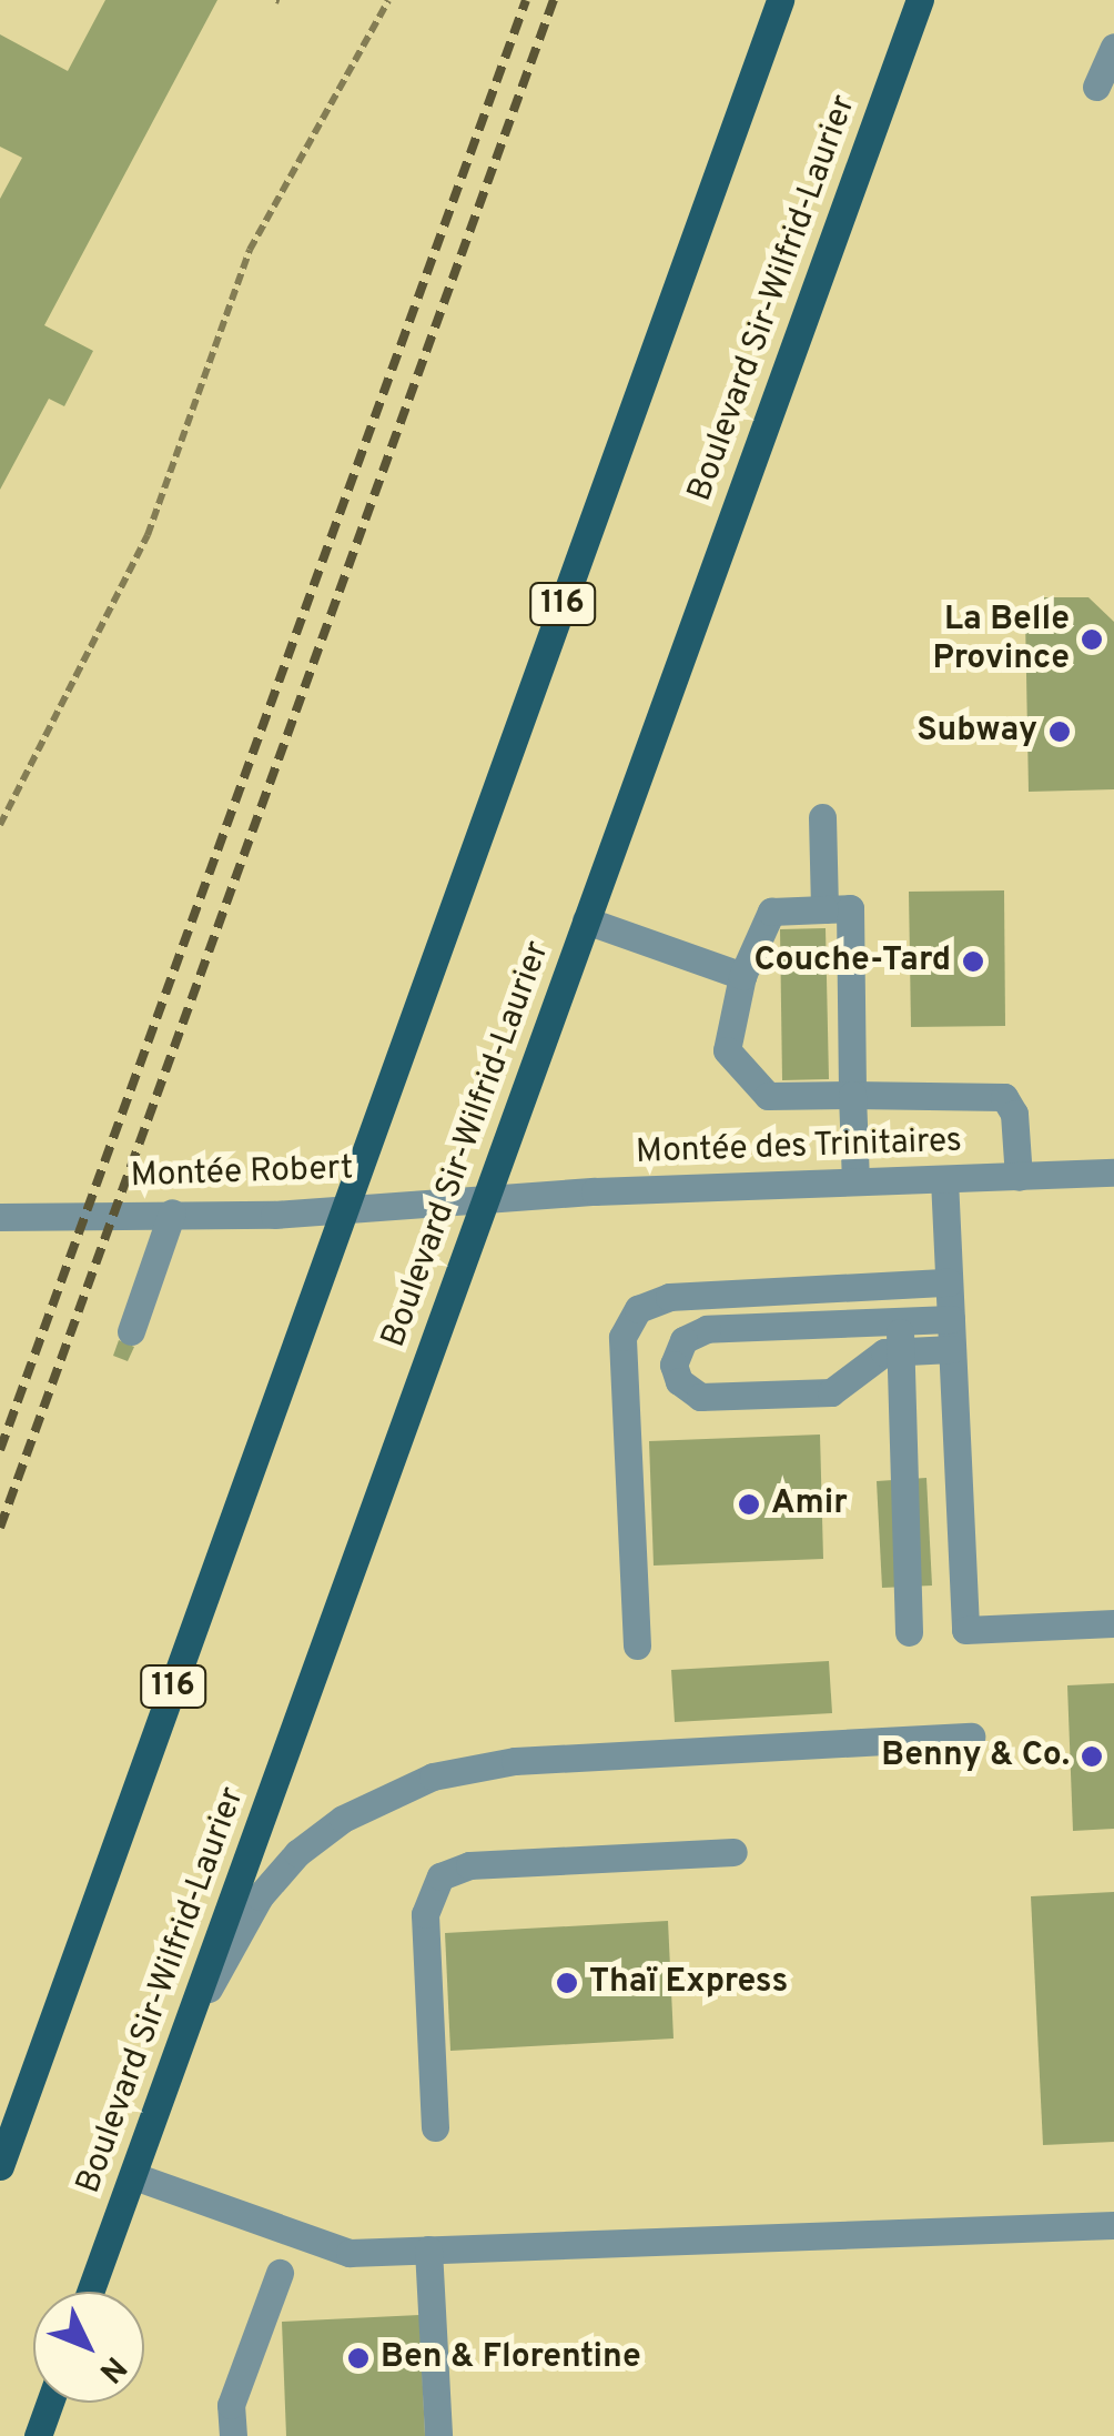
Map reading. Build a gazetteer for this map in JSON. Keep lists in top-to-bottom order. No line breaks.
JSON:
{"streets":{"main road":["Boulevard Sir-Wilfrid-Laurier","116"],"street":["Montée des Trinitaires","Montée Robert"]},"crossings":[["Boulevard Sir-Wilfrid-Laurier","Montée des Trinitaires"],["Boulevard Sir-Wilfrid-Laurier","Montée Robert"],["116","Montée Robert"],["Montée des Trinitaires","Montée Robert"]],"places":["La Belle Province","Subway","Couche-Tard","Amir","Benny & Co.","Thaï Express","Ben & Florentine"],"north":"bottom right"}
